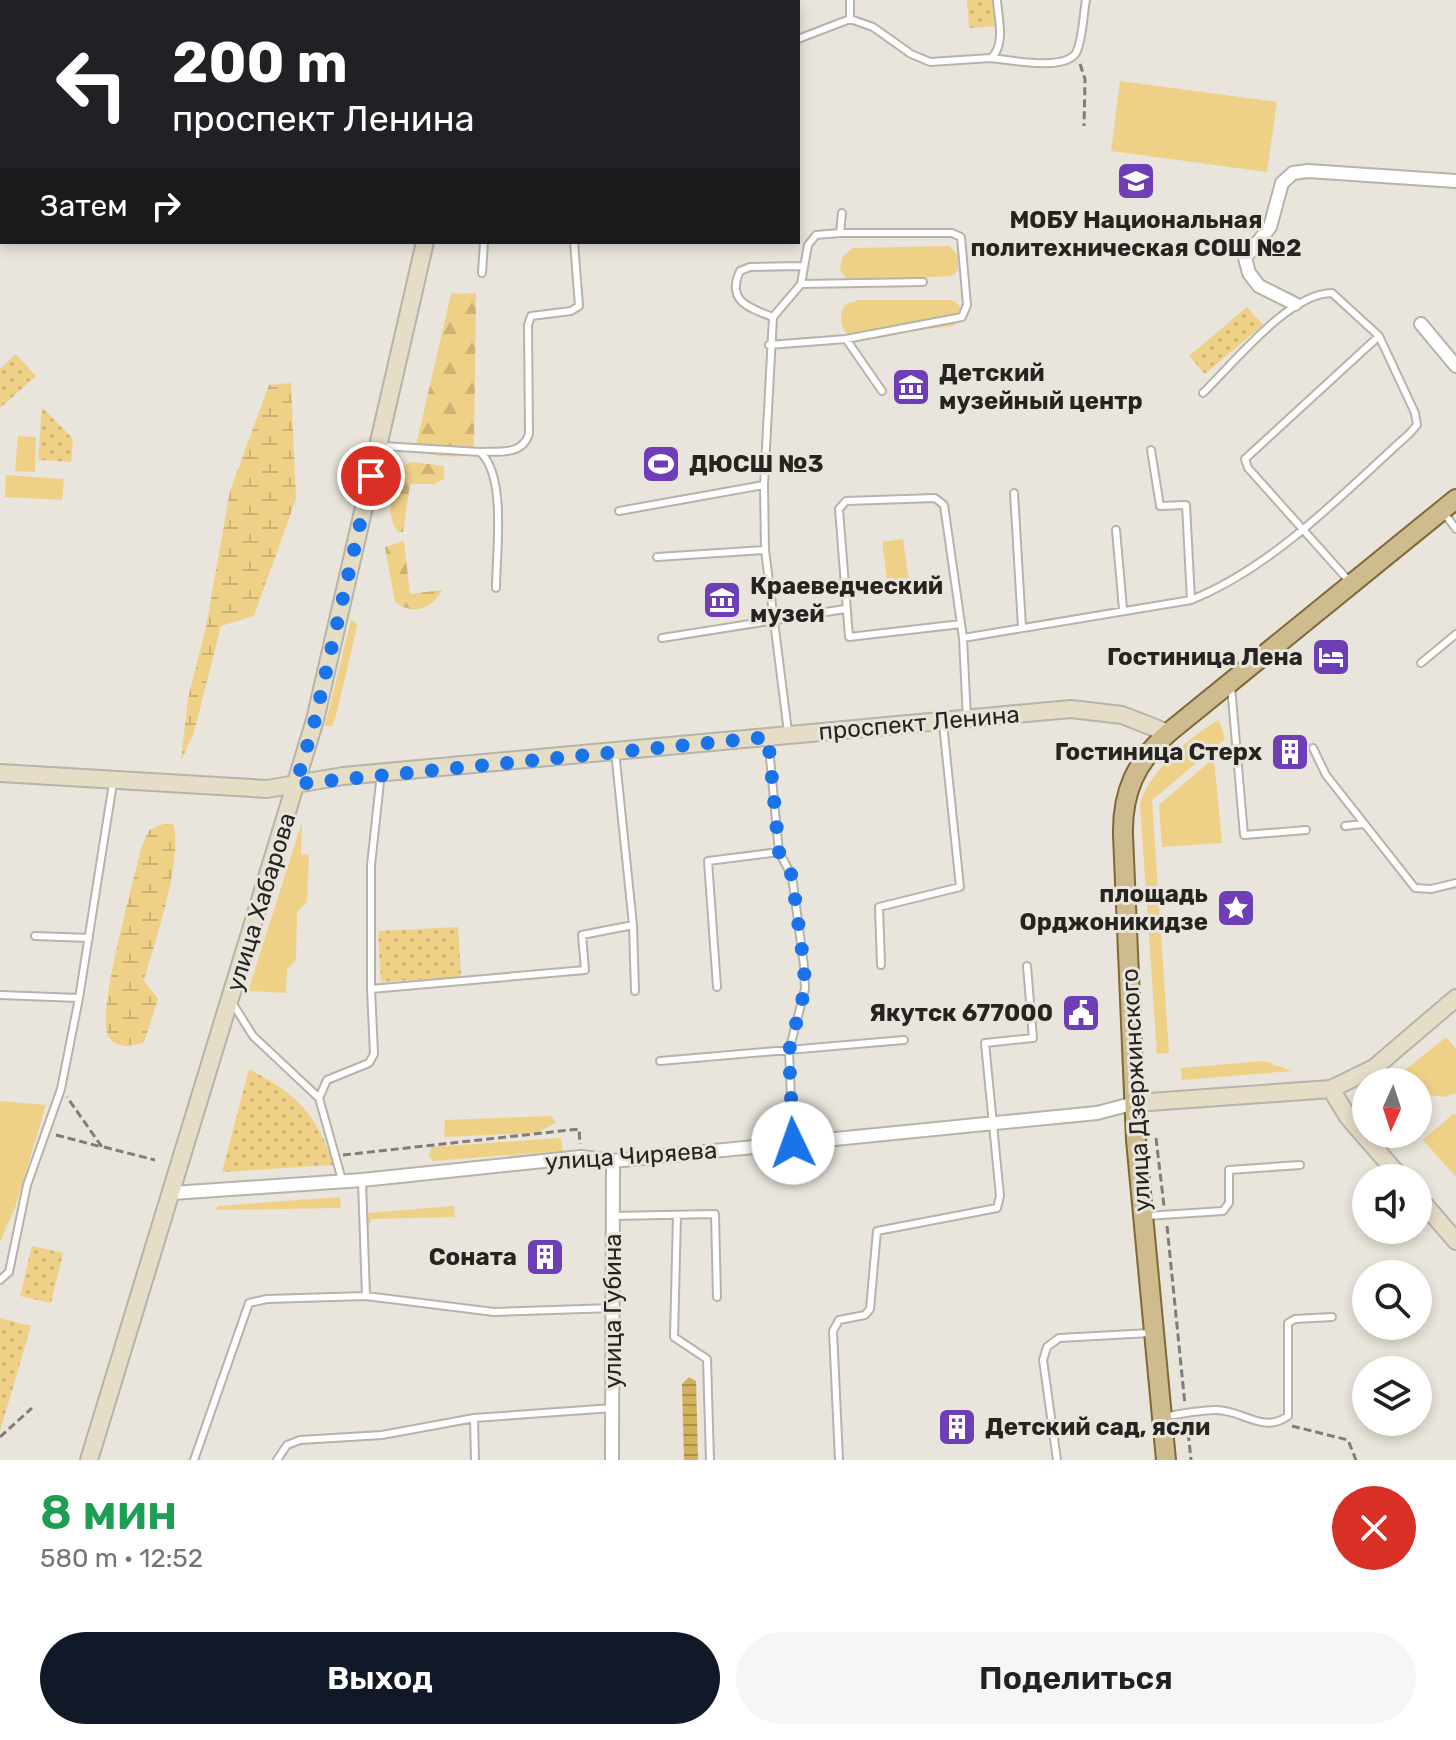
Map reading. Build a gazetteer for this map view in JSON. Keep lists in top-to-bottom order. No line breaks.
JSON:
{"streets":{"main road":["проспект Ленина","улица Хабарова","улица Дзержинского"],"street":["улица Чиряева","улица Губина"]},"crossings":[["проспект Ленина","улица Хабарова"],["проспект Ленина","улица Дзержинского"],["улица Хабарова","улица Чиряева"],["улица Дзержинского","улица Чиряева"],["улица Чиряева","улица Губина"]],"places":{"school or university":["МОБУ Национальная политехническая СОШ №2"],"museum":["Детский музейный центр","Краеведческий музей"],"sports":["ДЮСШ №3"],"hotel":["Гостиница Лена"],"building":["Гостиница Стерх","Соната","Детский сад, ясли"],"place":["площадь Орджоникидзе"],"public building":["Якутск 677000"]},"north":"bottom","page":{"turn":["200 m","проспект Ленина"],"then":"Затем","heading":["8 мин","580 m · 12:52"],"buttons":["Выход","Поделиться"]}}
